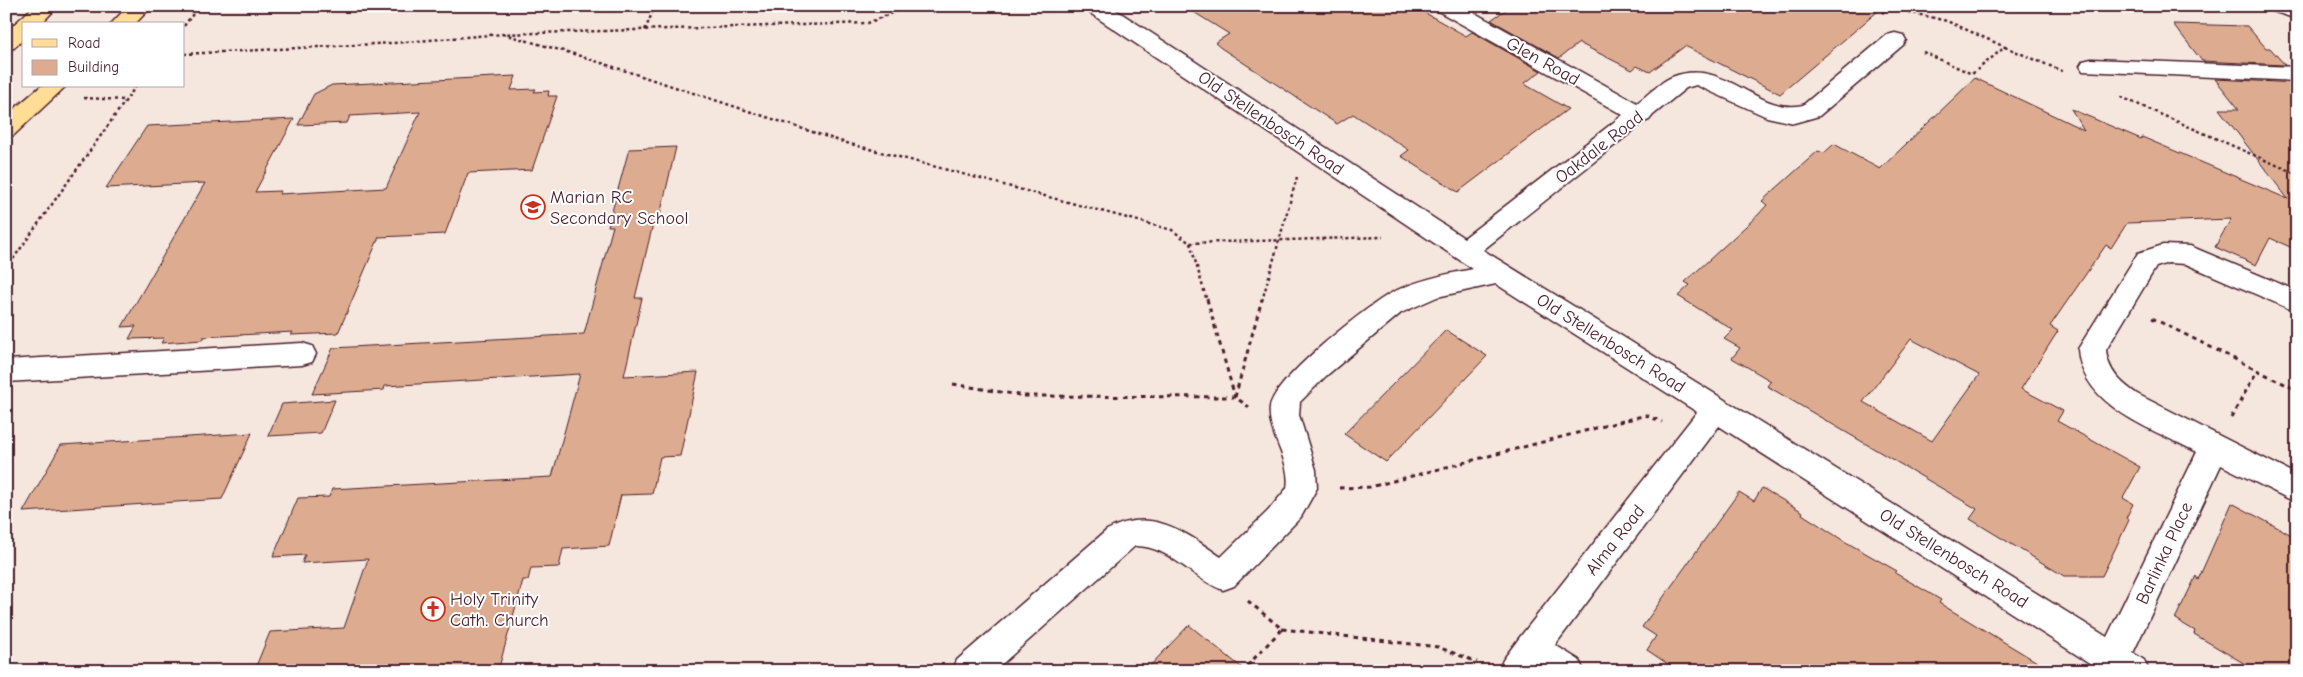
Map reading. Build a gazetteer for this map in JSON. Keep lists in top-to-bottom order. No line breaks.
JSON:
{"streets":{"street":["Glen Road","Old Stellenbosch Road","Oakdale Road","Alma Road","Barlinka Place"]},"crossings":[["Glen Road","Oakdale Road"],["Old Stellenbosch Road","Oakdale Road"],["Old Stellenbosch Road","Alma Road"],["Old Stellenbosch Road","Barlinka Place"]],"places":{"school or university":["Marian RC Secondary School"],"church":["Holy Trinity Cath. Church"]},"legend":["Road","Building"]}
